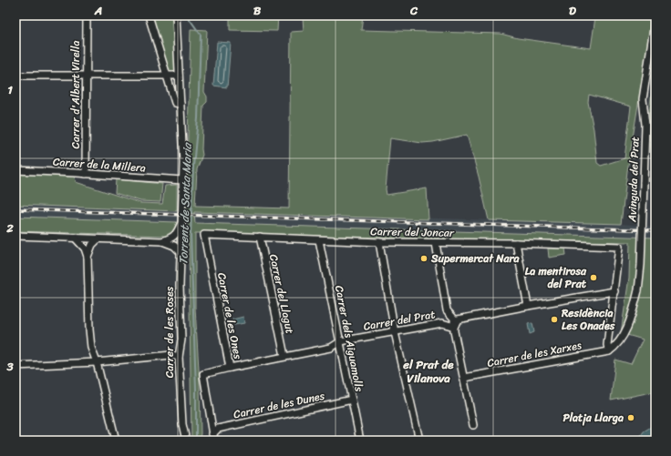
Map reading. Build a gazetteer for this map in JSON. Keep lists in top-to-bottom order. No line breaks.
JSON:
{"streets":{"street":["Carrer d'Albert Virella","Carrer de la Millera","Avinguda del Prat","Carrer del Joncar","Carrer del Llagut","Carrer de les Ones","Carrer del Prat","Carrer de les Roses","Carrer dels Aiguamolls","Carrer de les Xarxes","Carrer de les Dunes"]},"crossings":[["Carrer d'Albert Virella","Carrer de la Millera"],["Carrer de la Millera","Carrer de les Roses"],["Avinguda del Prat","Carrer de les Xarxes"],["Carrer del Joncar","Carrer del Llagut"],["Carrer del Joncar","Carrer de les Ones"],["Carrer del Joncar","Carrer dels Aiguamolls"],["Carrer del Llagut","Carrer del Prat"],["Carrer de les Ones","Carrer del Prat"],["Carrer del Prat","Carrer dels Aiguamolls"],["Carrer dels Aiguamolls","Carrer de les Dunes"]],"districts":["el Prat de Vilanova"],"water":["Torrent de Santa Maria"],"places":["Supermercat Nara","La mentirosa del Prat","Residència Les Onades","Platja Llarga"],"grid":{"columns":["A","B","C","D"],"rows":["1","2","3"]}}
